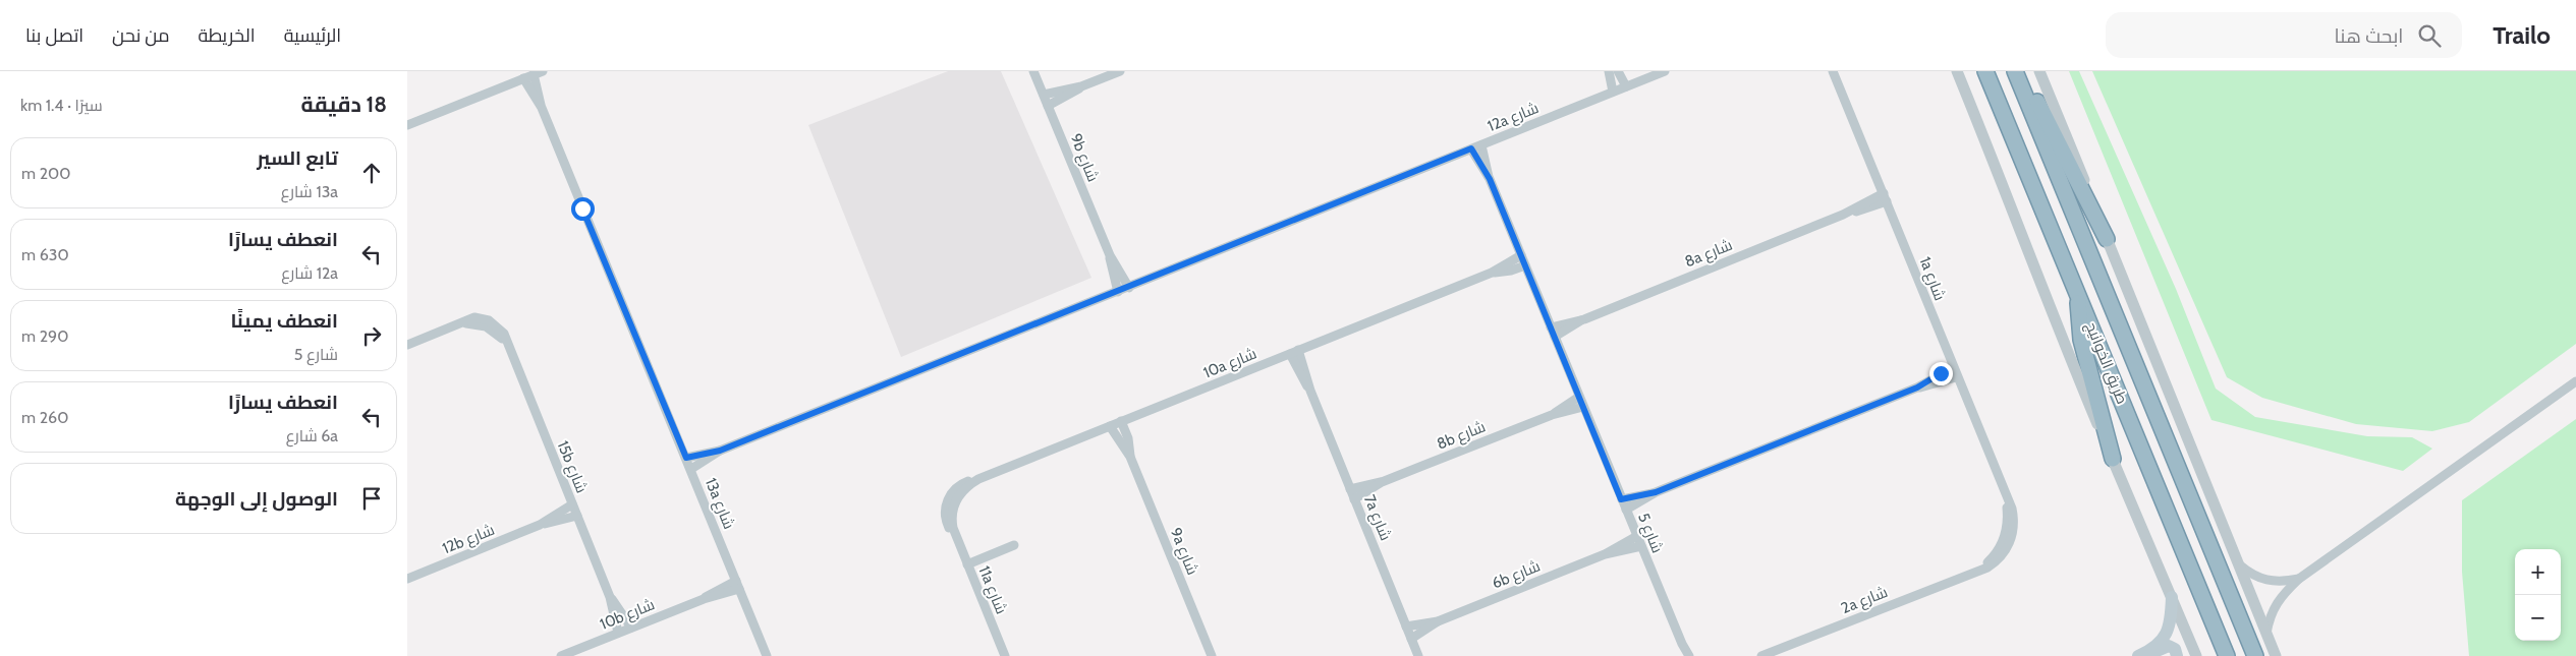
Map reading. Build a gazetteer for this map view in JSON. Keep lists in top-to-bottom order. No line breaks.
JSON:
{"streets":{"highway":["طريق الخوانيج"],"street":["12a شارع","9b شارع","8a شارع","1a شارع","10a شارع","8b شارع","15b شارع","13a شارع","7a شارع","شارع 5","12b شارع","9a شارع","6b شارع","11a شارع","2a شارع","10b شارع"]},"crossings":[["12a شارع","9b شارع"],["12a شارع","13a شارع"],["12a شارع","شارع 5"],["8a شارع","1a شارع"],["8a شارع","شارع 5"],["1a شارع","2a شارع"],["10a شارع","7a شارع"],["10a شارع","شارع 5"],["10a شارع","9a شارع"],["10a شارع","11a شارع"],["8b شارع","7a شارع"],["8b شارع","شارع 5"],["15b شارع","12b شارع"],["15b شارع","10b شارع"],["13a شارع","10b شارع"],["7a شارع","6b شارع"],["شارع 5","6b شارع"]],"page":{"header":"Trailo","search":"ابحث هنا","nav":["الرئيسية","الخريطة","من نحن","اتصل بنا"],"heading":["18 دقيقة","سيرًا · 1.4 km"],"list":[["تابع السير","13a شارع","200 m"],["انعطف يسارًا","12a شارع","630 m"],["انعطف يمينًا","شارع 5","290 m"],["انعطف يسارًا","6a شارع","260 m"],"الوصول إلى الوجهة"],"map_buttons":["+","−"]}}
